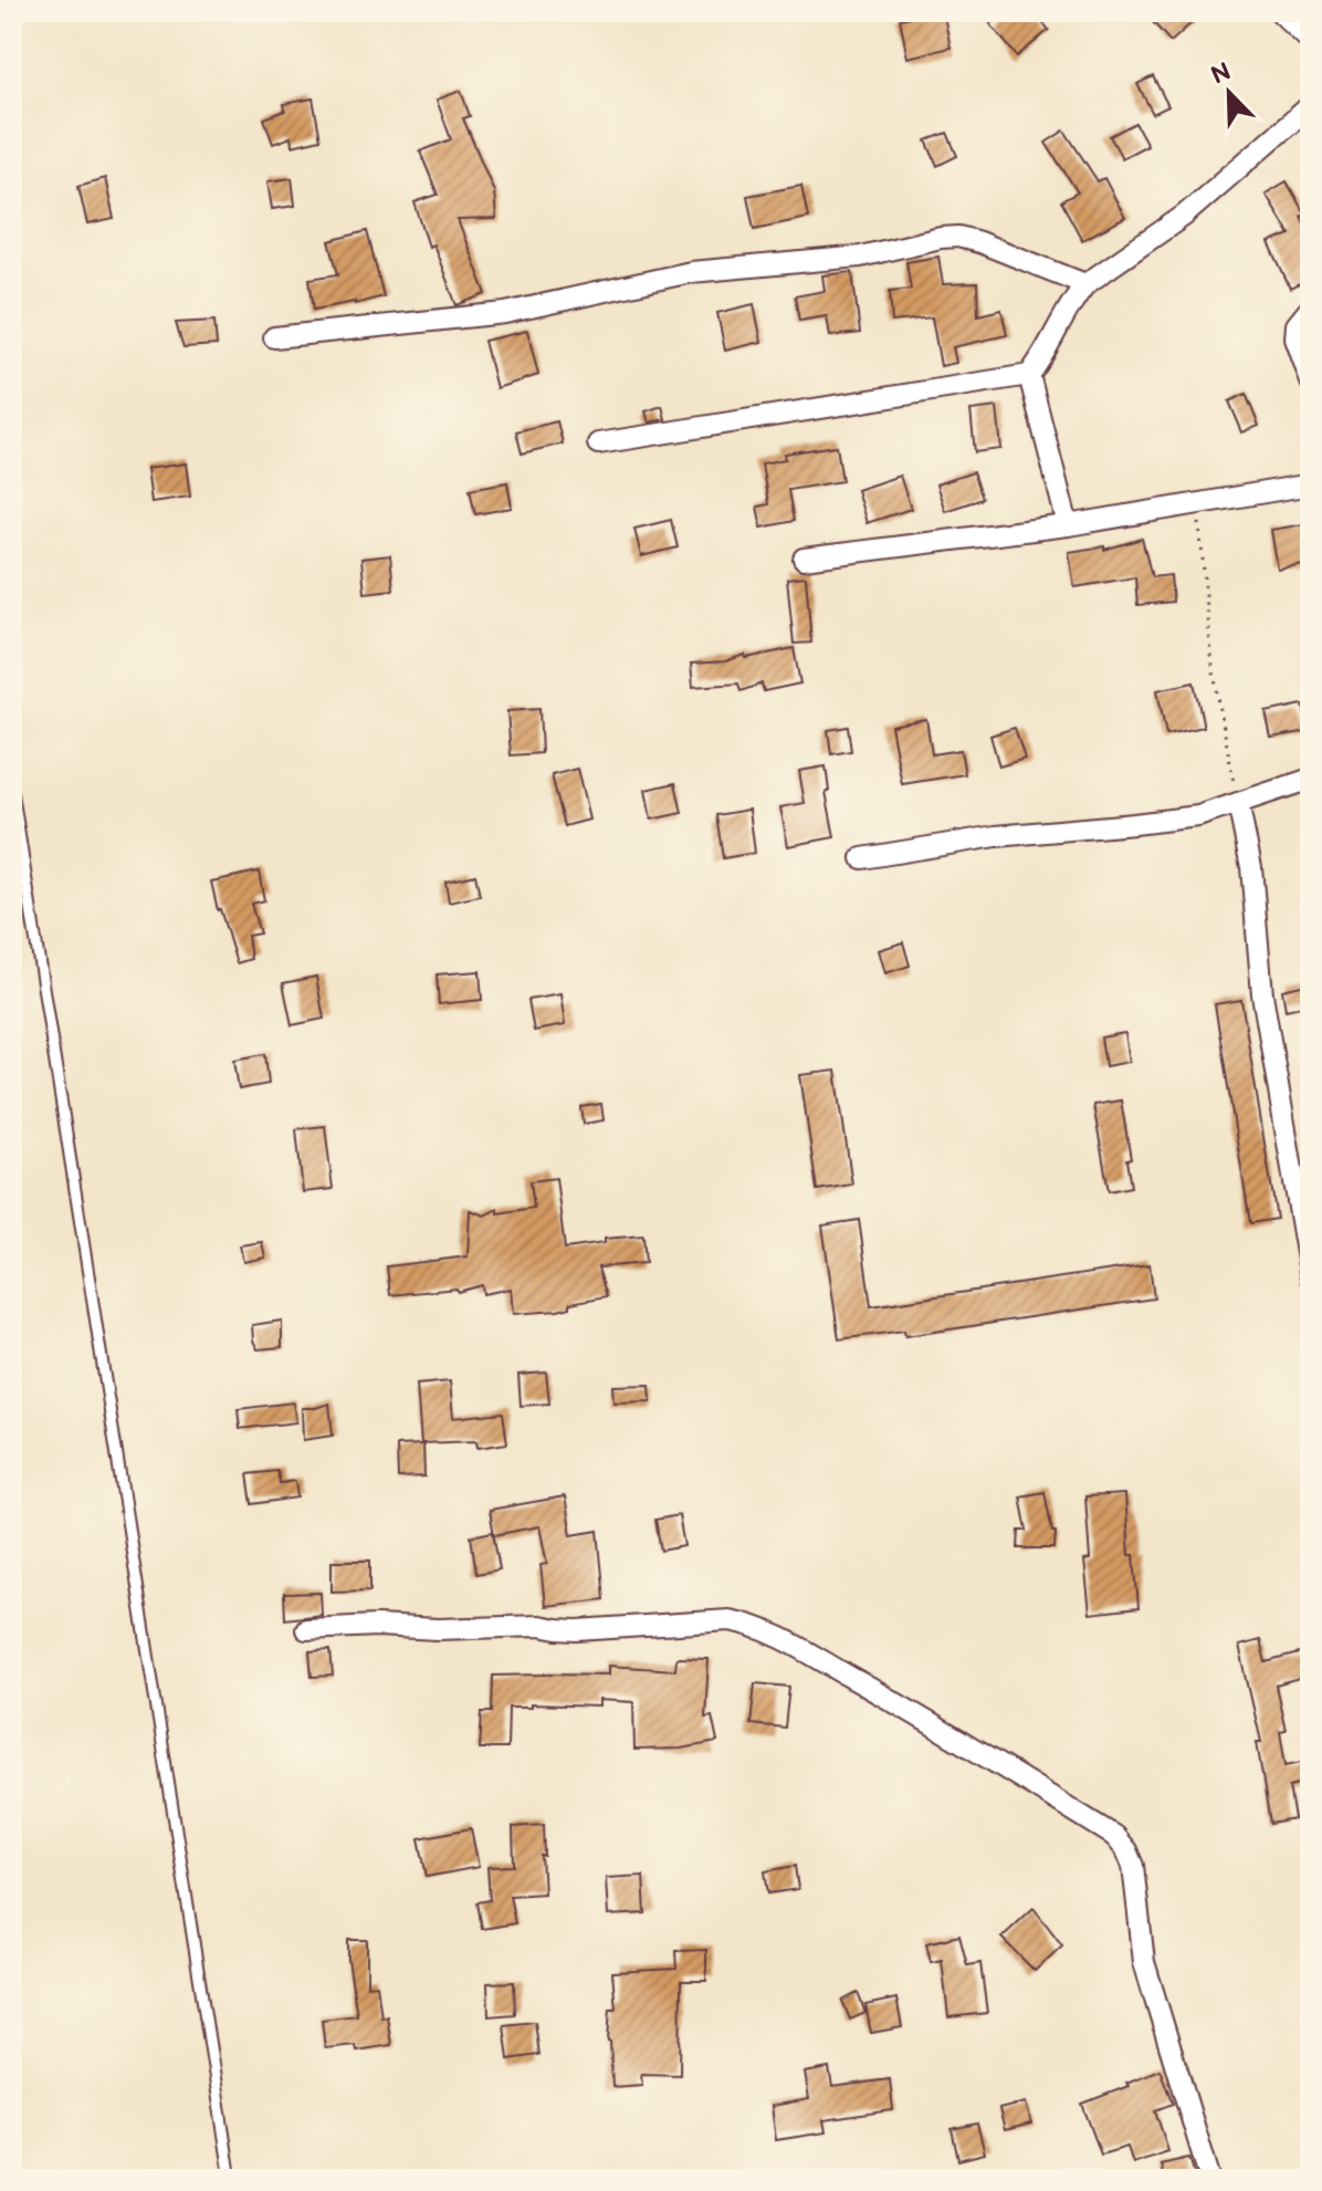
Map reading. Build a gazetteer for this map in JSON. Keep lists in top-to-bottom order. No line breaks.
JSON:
{"north":"top left"}
